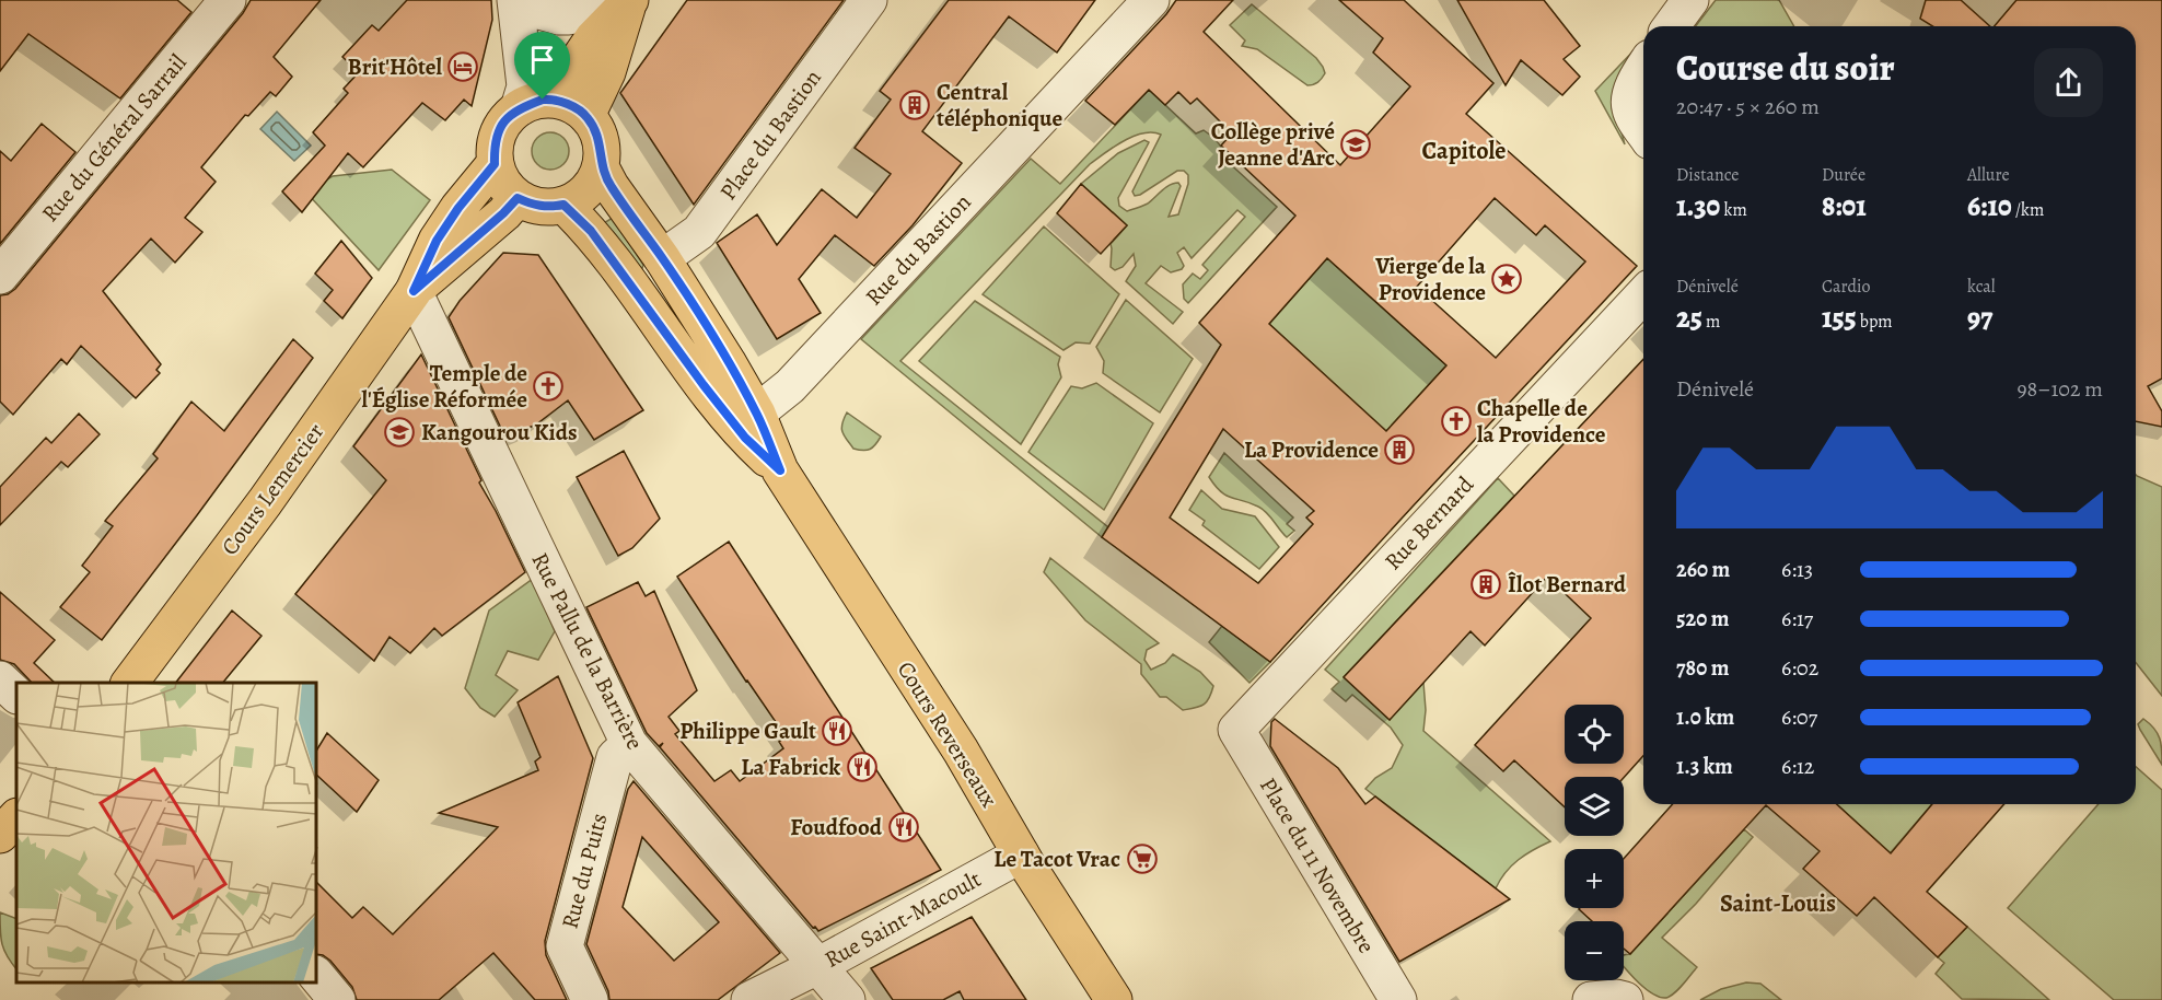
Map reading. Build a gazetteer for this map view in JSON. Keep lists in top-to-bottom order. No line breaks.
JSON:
{"streets":{"main road":["Cours Lemercier","Cours Reverseaux"],"street":["Place du Bastion","Rue du Général Sarrail","Rue du Bastion","Rue Bernard","Rue Pallu de la Barrière","Place du 11 Novembre","Rue du Puits","Rue Saint-Macoult"]},"crossings":[["Place du Bastion","Cours Reverseaux"],["Rue du Bastion","Cours Reverseaux"],["Cours Lemercier","Rue Pallu de la Barrière"],["Cours Lemercier","Cours Reverseaux"],["Rue Bernard","Place du 11 Novembre"],["Rue Pallu de la Barrière","Rue du Puits"],["Rue Pallu de la Barrière","Rue Saint-Macoult"],["Cours Reverseaux","Rue Saint-Macoult"]],"districts":["Capitole","Saint-Louis"],"places":{"hotel":["Brit'Hôtel"],"building":["Central téléphonique","La Providence","Îlot Bernard"],"school or university":["Collège privé Jeanne d'Arc","Kangourou Kids"],"place":["Vierge de la Providence"],"church":["Temple de l'Église Réformée","Chapelle de la Providence"],"restaurant":["Philippe Gault","La Fabrick","Foudfood"],"supermarket":["Le Tacot Vrac"]},"page":{"heading":["Course du soir","20:47 · 5 × 260 m"],"stats":[["Distance","1.30 km"],["Durée","8:01"],["Allure","6:10 /km"],["Dénivelé","25 m"],["Cardio","155 bpm"],["kcal","97"]],"chart":["Dénivelé","98–102 m"],"list":[{"name":"260 m","note":"6:13"},{"name":"520 m","note":"6:17"},{"name":"780 m","note":"6:02"},{"name":"1.0 km","note":"6:07"},{"name":"1.3 km","note":"6:12"}],"map_buttons":["+","−"]}}
